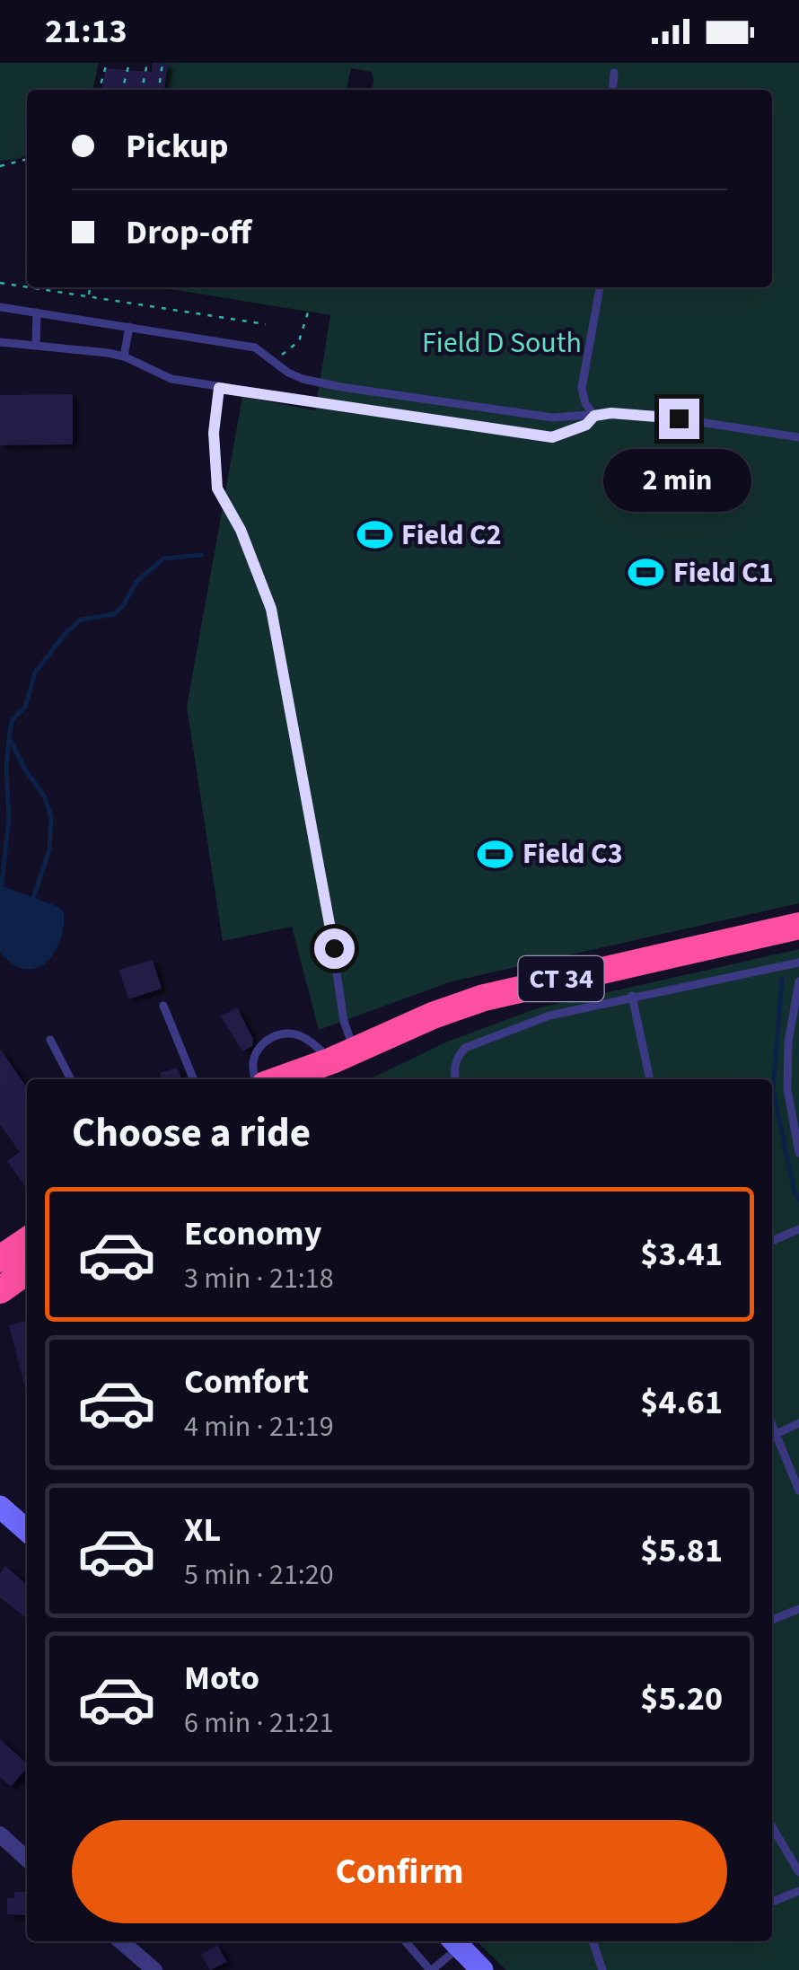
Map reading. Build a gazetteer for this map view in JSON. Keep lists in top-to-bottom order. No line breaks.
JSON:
{"streets":{"highway":["CT 34"]},"parks":["Field D South"],"places":{"sports":["Field C2","Field C1","Field C3"]},"page":{"status":"21:13","banner":["Pickup","Drop-off"],"bubble":"2 min","heading":"Choose a ride","list":[{"name":"Economy","note":"3 min · 21:18","value":"$3.41"},{"name":"Comfort","note":"4 min · 21:19","value":"$4.61"},{"name":"XL","note":"5 min · 21:20","value":"$5.81"},{"name":"Moto","note":"6 min · 21:21","value":"$5.20"}],"buttons":"Confirm"}}
